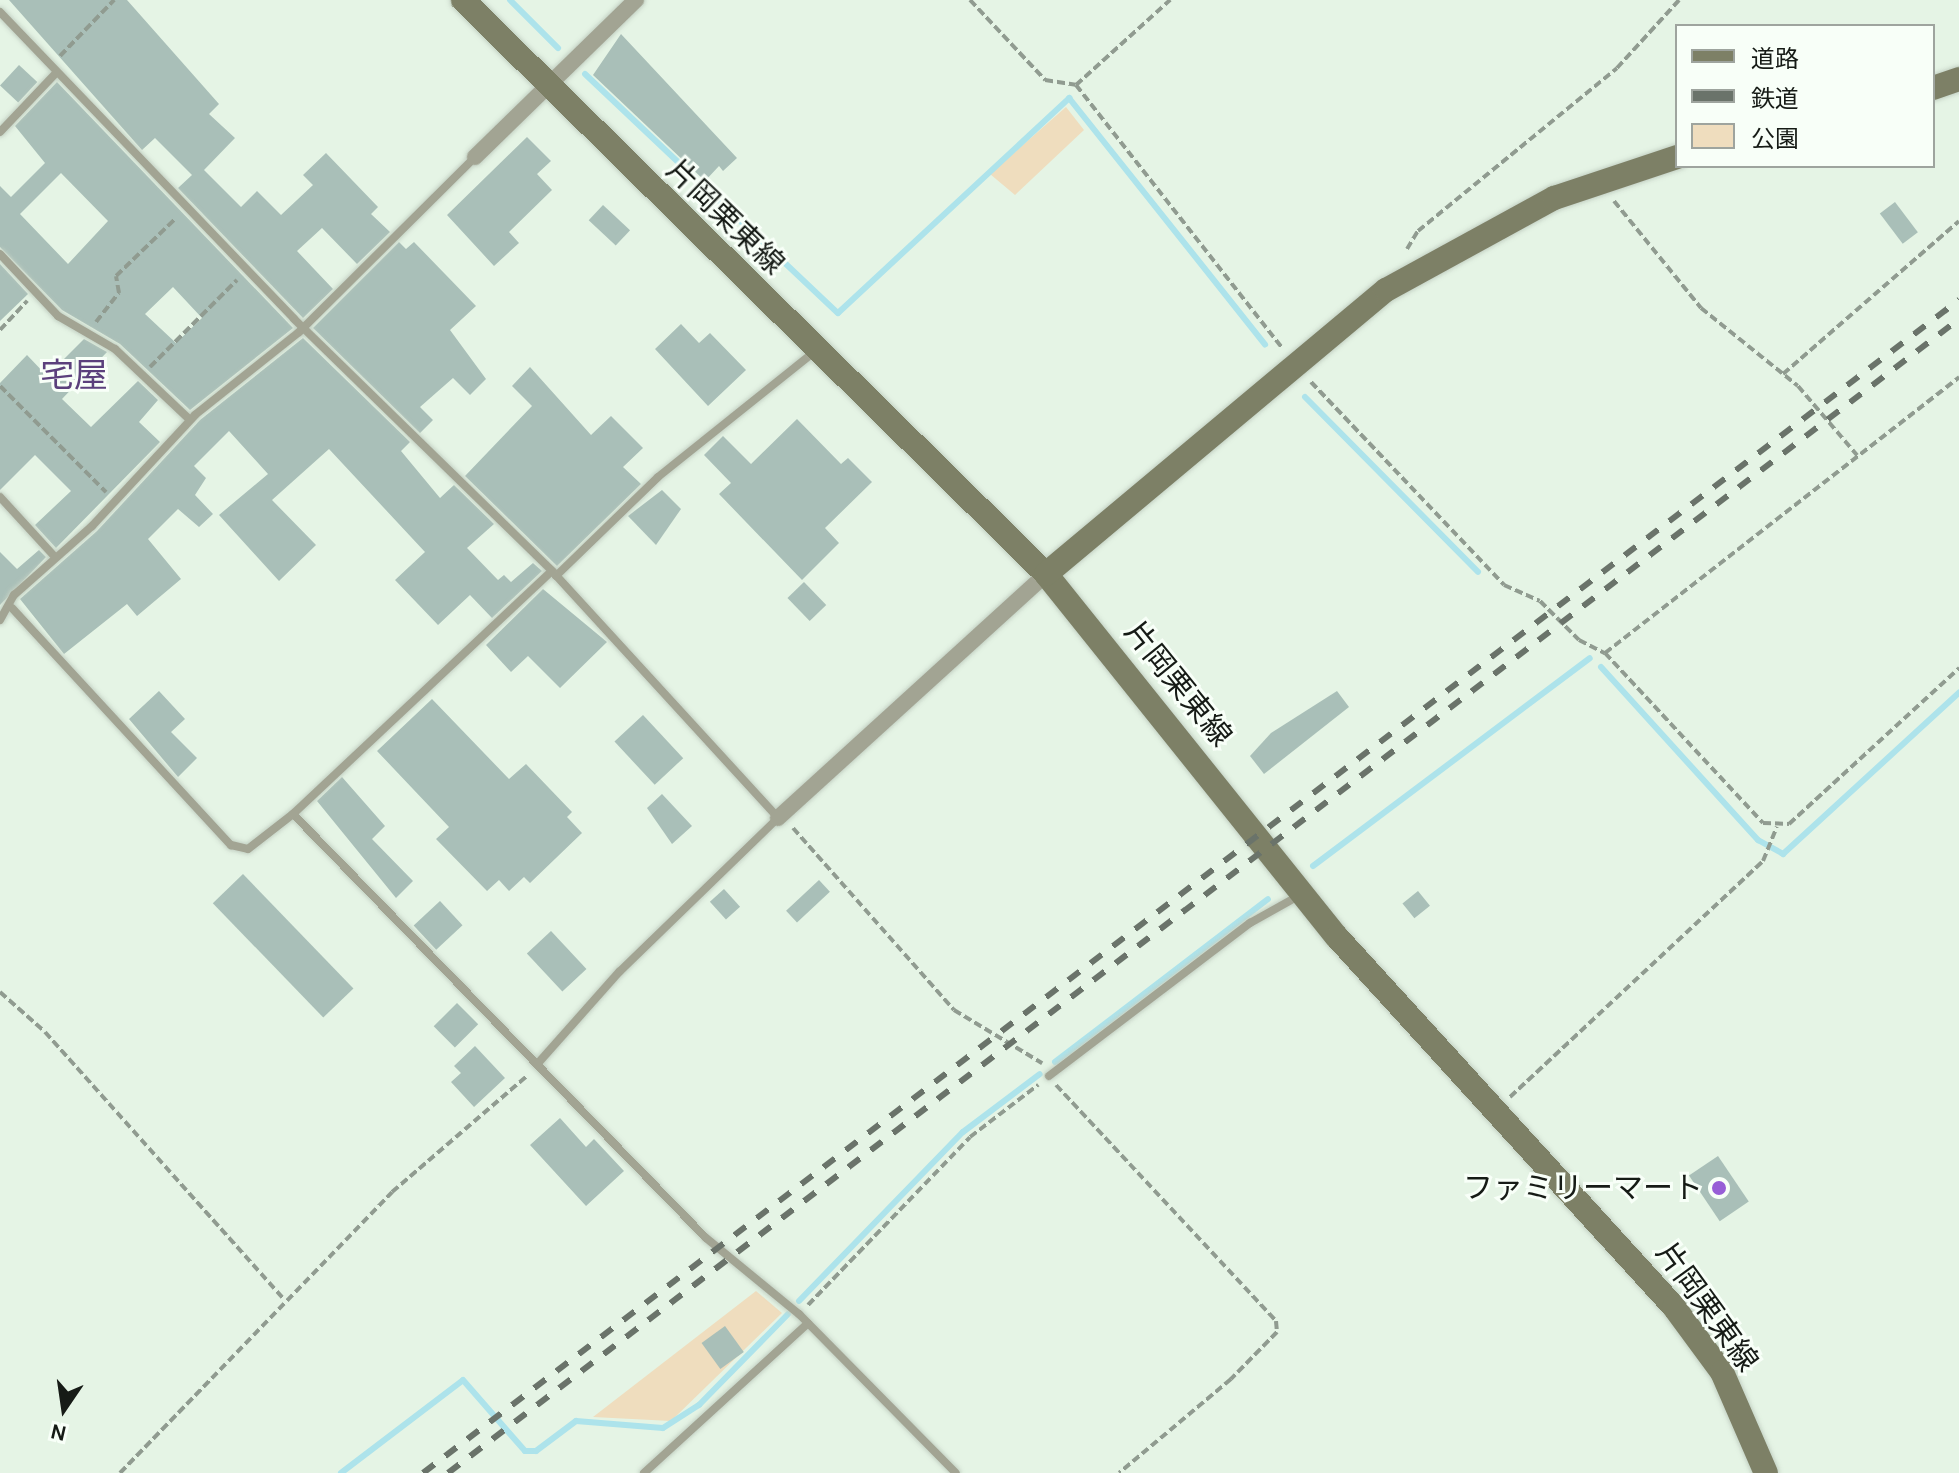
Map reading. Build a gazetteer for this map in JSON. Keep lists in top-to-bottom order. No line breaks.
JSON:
{"streets":{"main road":["片岡栗東線"]},"districts":["宅屋"],"places":["ファミリーマート"],"legend":["道路","鉄道","公園"],"north":"bottom"}
